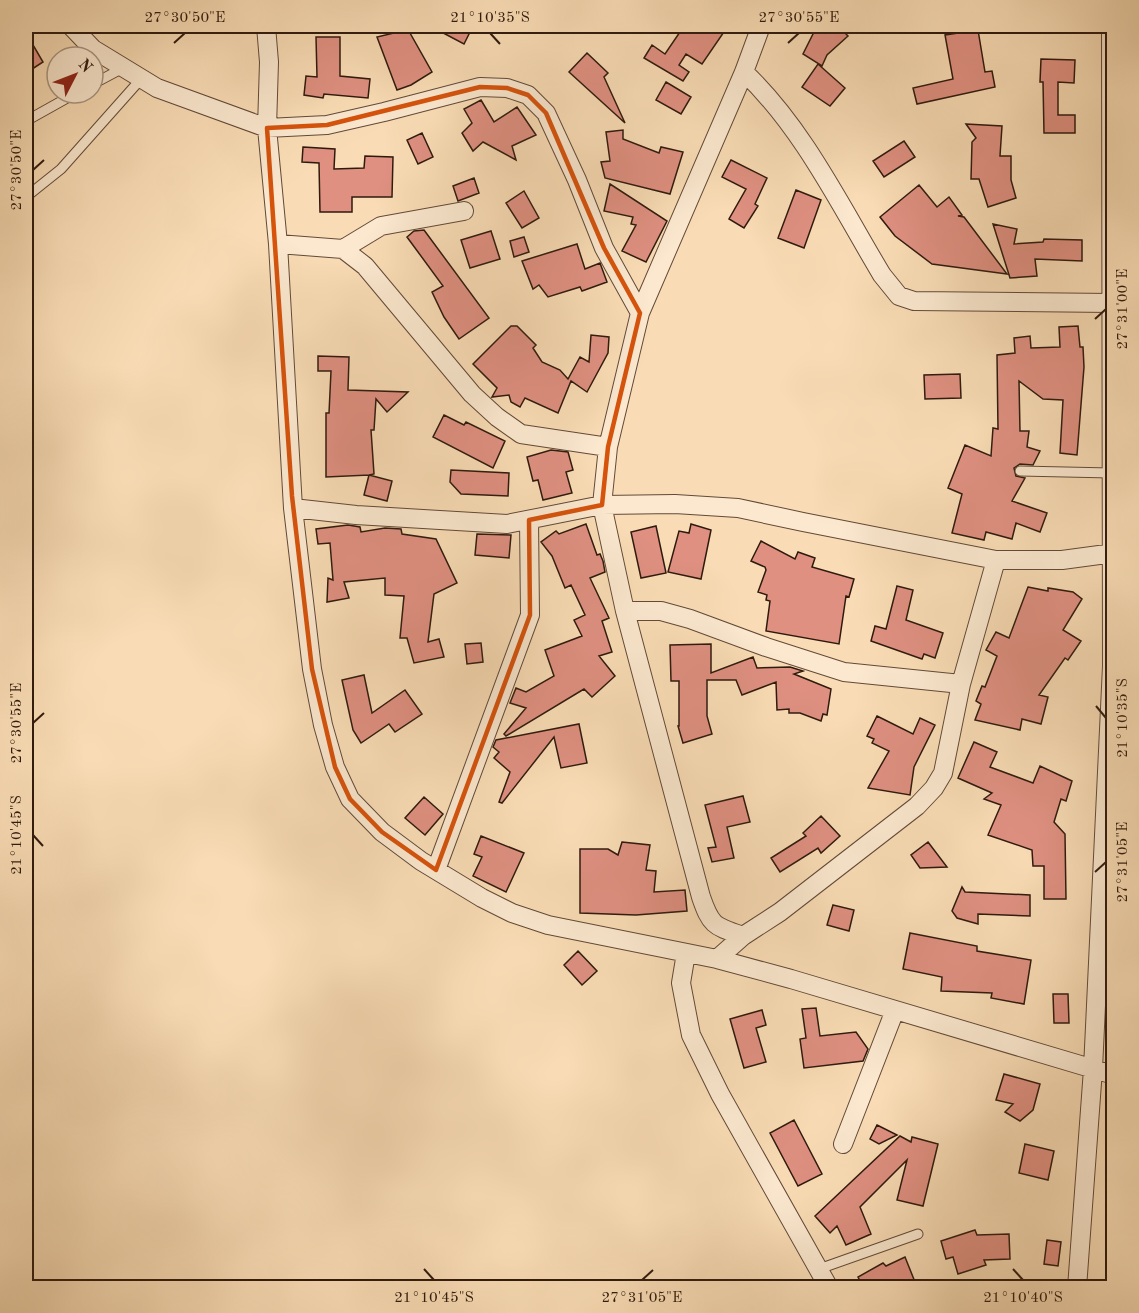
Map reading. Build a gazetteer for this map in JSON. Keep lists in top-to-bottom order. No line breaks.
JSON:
{"north":"top right","coordinates":["27°30'50\"E","21°10'35\"S","27°30'55\"E","27°31'00\"E","21°10'45\"S","27°31'05\"E","21°10'40\"S"]}
